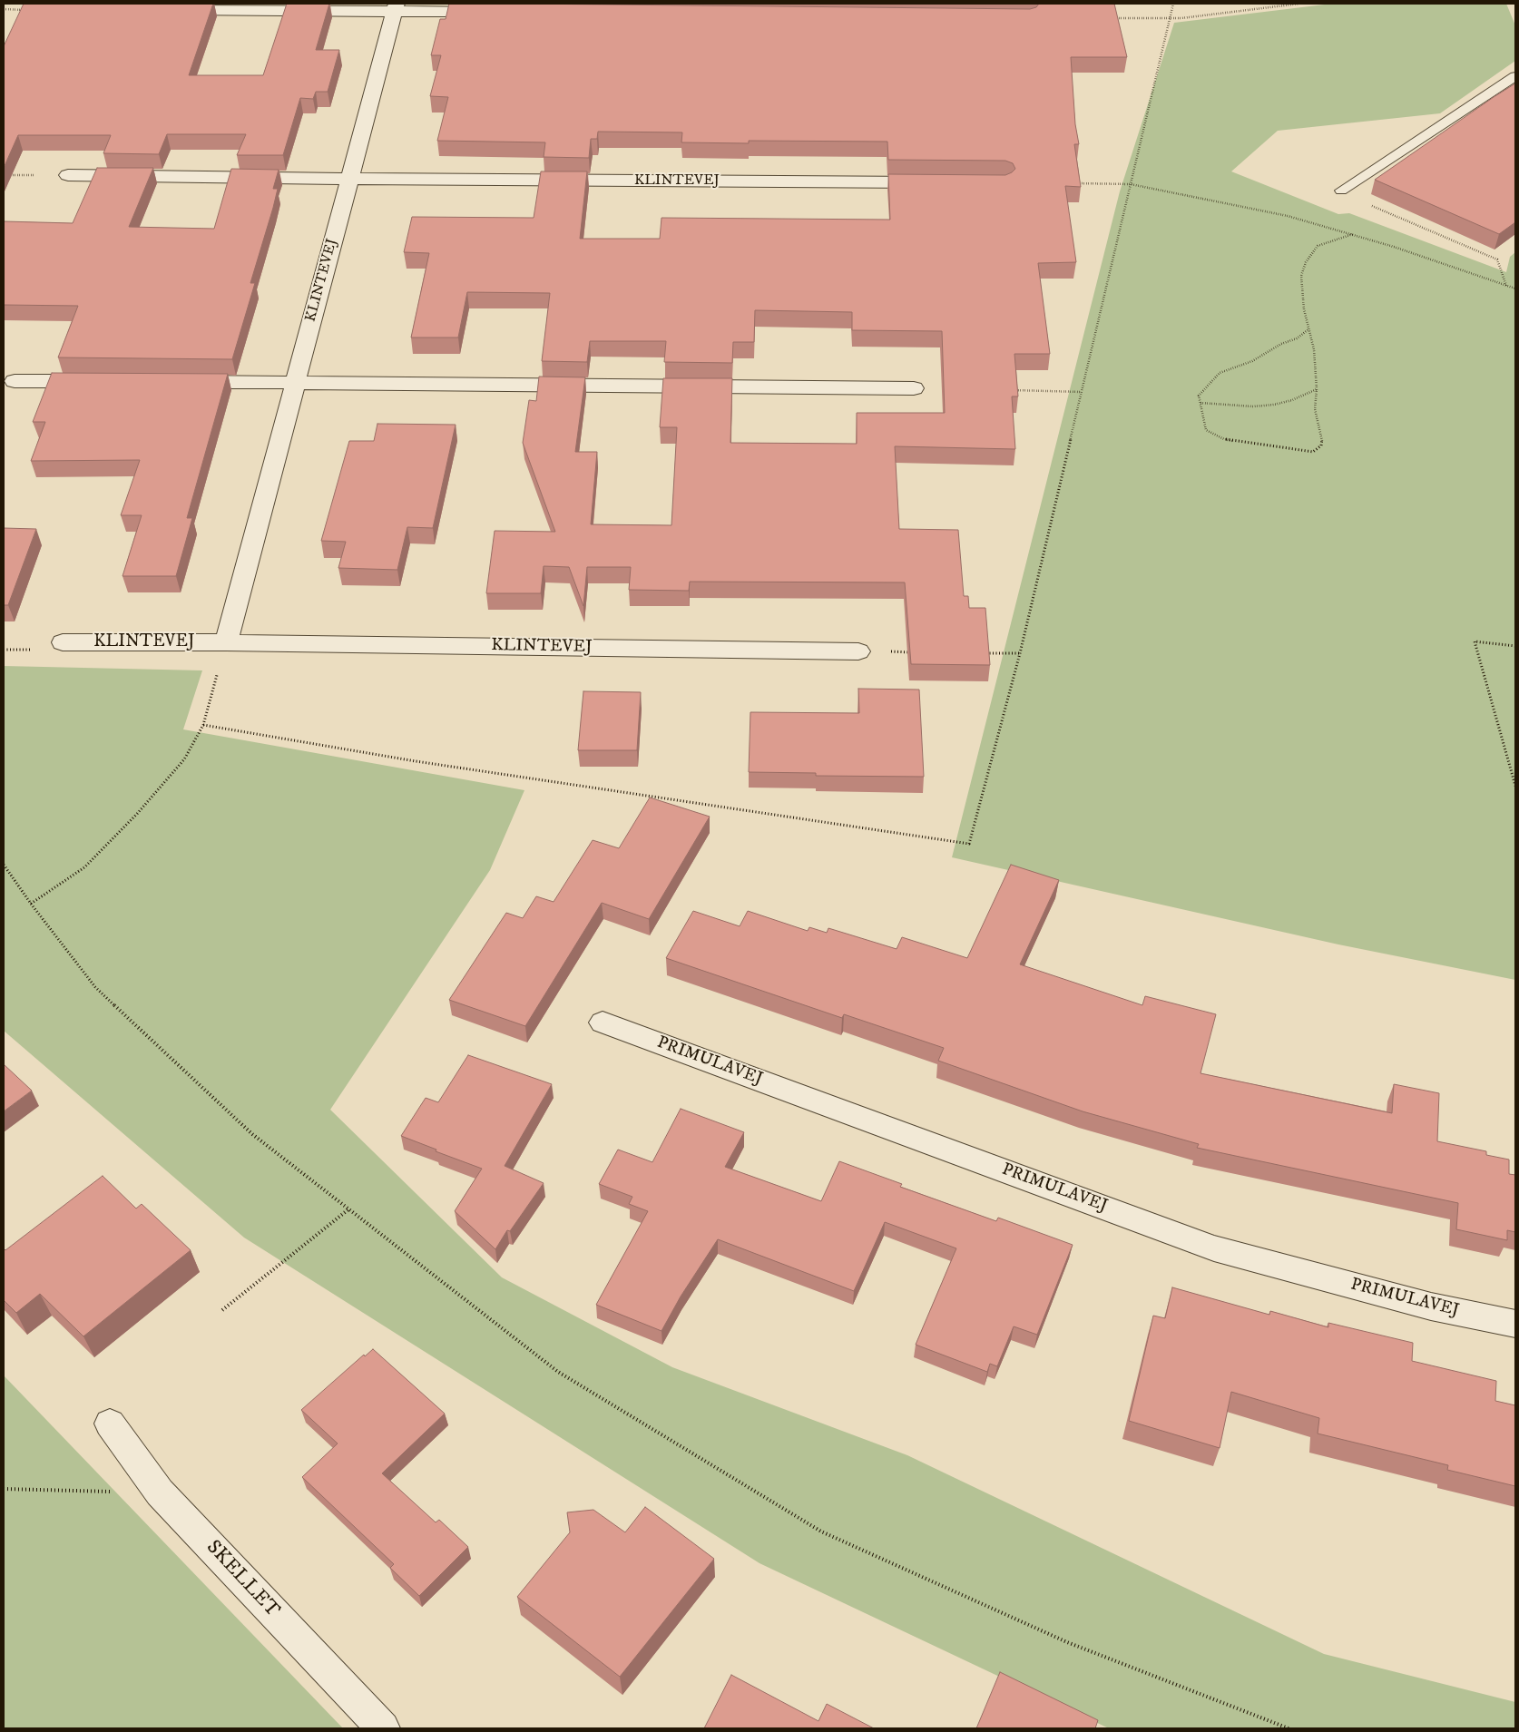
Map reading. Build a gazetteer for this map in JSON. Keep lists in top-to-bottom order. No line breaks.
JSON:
{"streets":{"street":["KLINTEVEJ","PRIMULAVEJ","SKELLET"]}}
